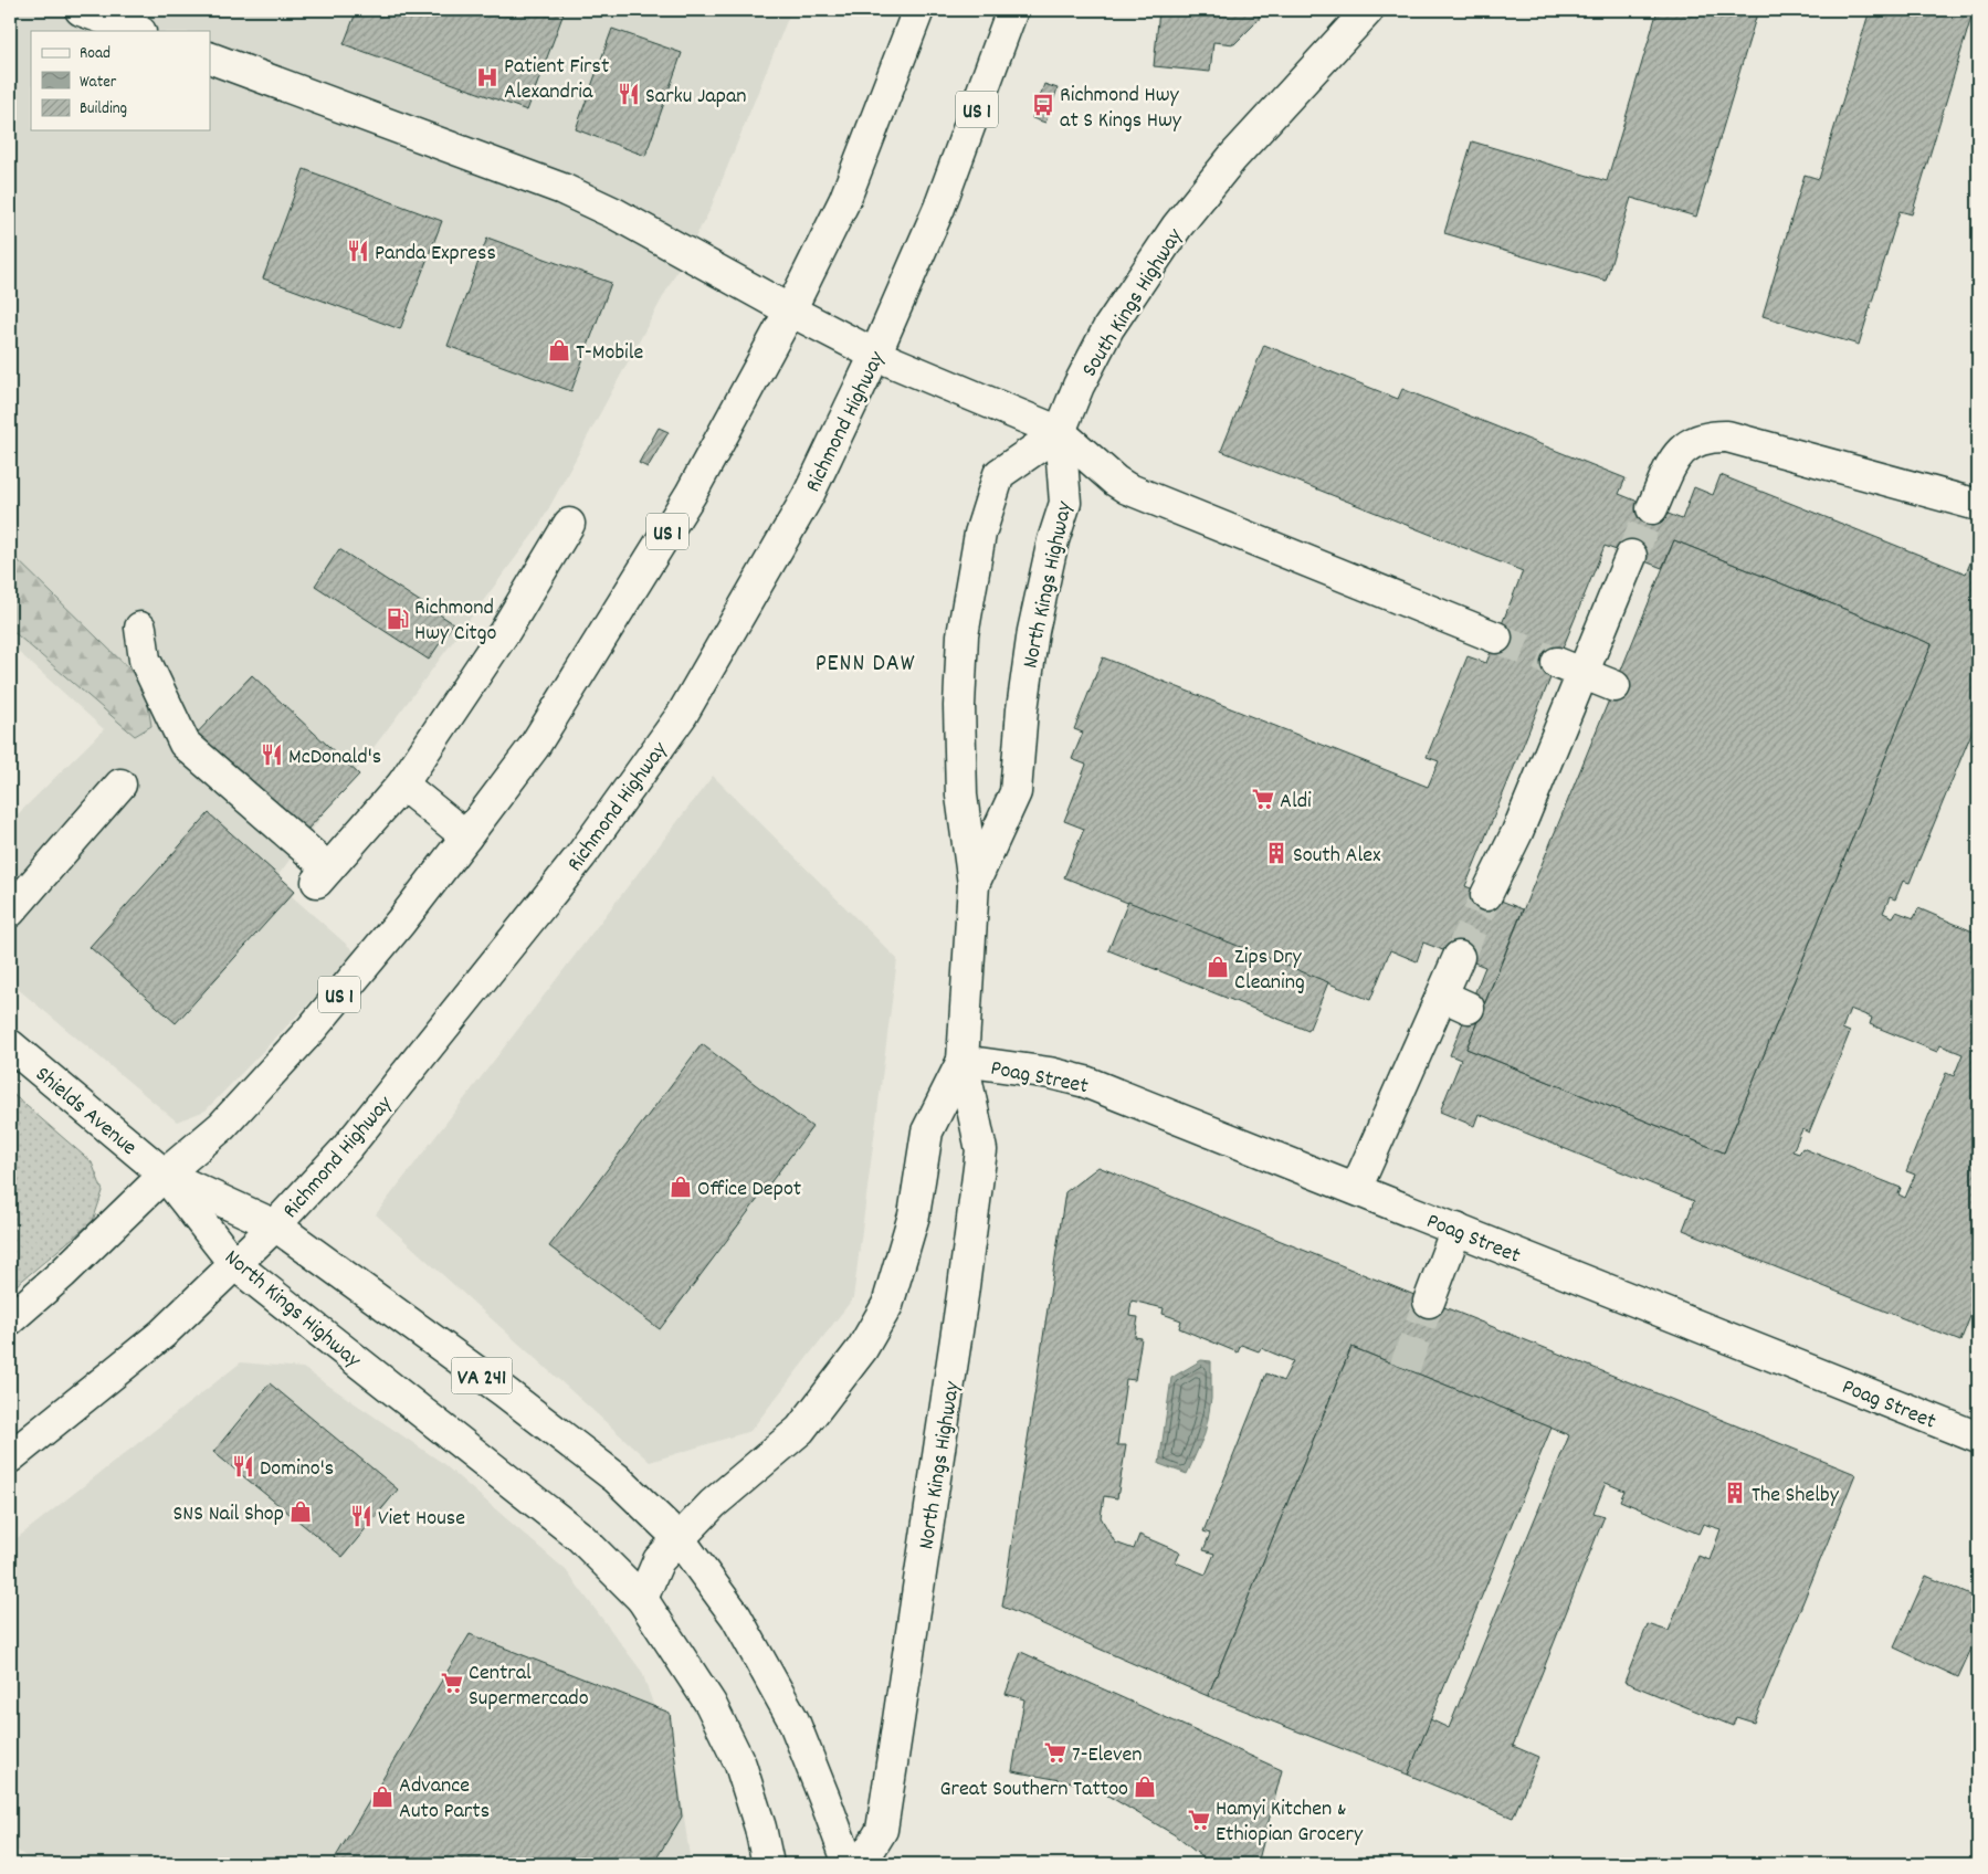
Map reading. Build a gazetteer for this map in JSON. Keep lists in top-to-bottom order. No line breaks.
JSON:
{"streets":{"main road":["US 1","South Kings Highway","Richmond Highway","North Kings Highway","Poag Street","Shields Avenue","VA 241"]},"crossings":[["US 1","North Kings Highway"],["US 1","Shields Avenue"],["South Kings Highway","North Kings Highway"],["Richmond Highway","North Kings Highway"],["North Kings Highway","Poag Street"],["North Kings Highway","Shields Avenue"]],"districts":["PENN DAW"],"places":{"hospital":["Patient First Alexandria"],"restaurant":["Sarku Japan","Panda Express","McDonald's","Domino's","Viet House"],"bus stop":["Richmond Hwy at S Kings Hwy"],"shop":["T-Mobile","Zips Dry Cleaning","Office Depot","SNS Nail Shop","Great Southern Tattoo","Advance Auto Parts"],"fuel station":["Richmond Hwy Citgo"],"supermarket":["Aldi","Central Supermercado","7-Eleven","Hamyi Kitchen & Ethiopian Grocery"],"building":["South Alex","The Shelby"]},"legend":["Road","Water","Building"]}
